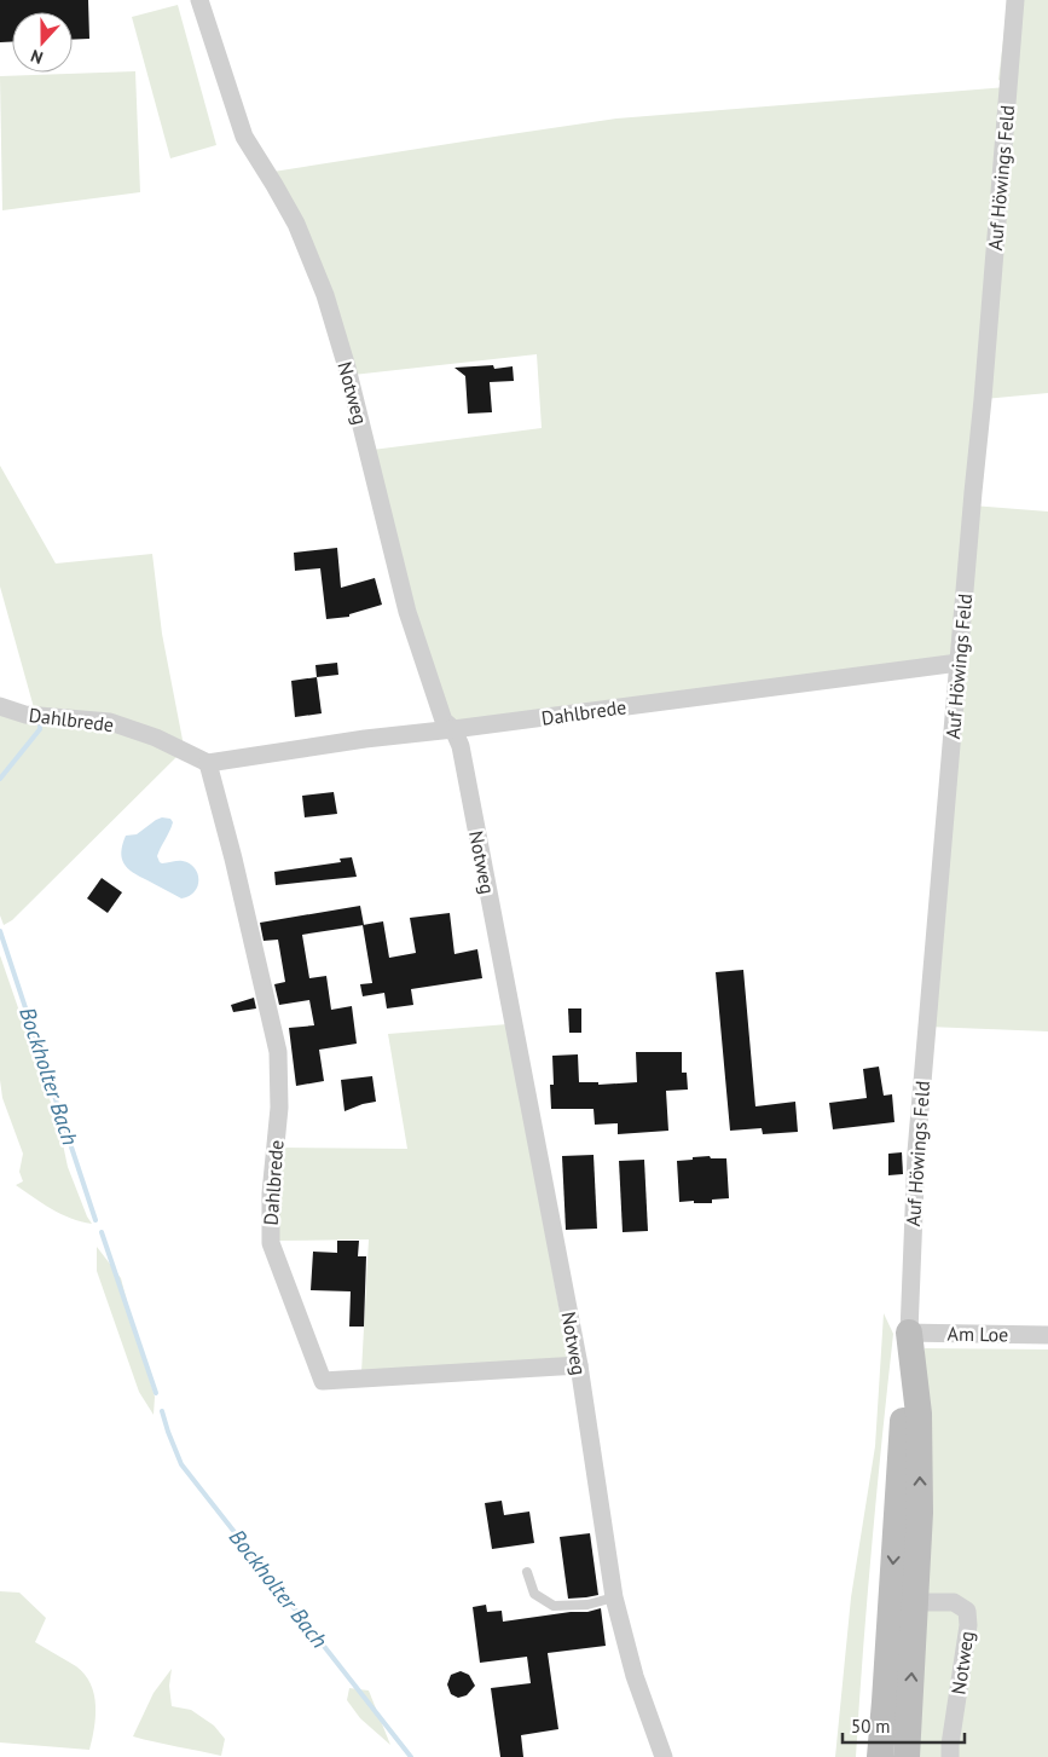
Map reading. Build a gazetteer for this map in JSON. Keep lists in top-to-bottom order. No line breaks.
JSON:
{"streets":{"main road":["Auf Höwings Feld"],"street":["Notweg","Dahlbrede","Am Loe"]},"crossings":[["Auf Höwings Feld","Notweg"],["Auf Höwings Feld","Dahlbrede"],["Auf Höwings Feld","Am Loe"],["Notweg","Dahlbrede"]],"water":["Bockholter Bach"],"scale_bar":"50 m","north":"bottom"}
